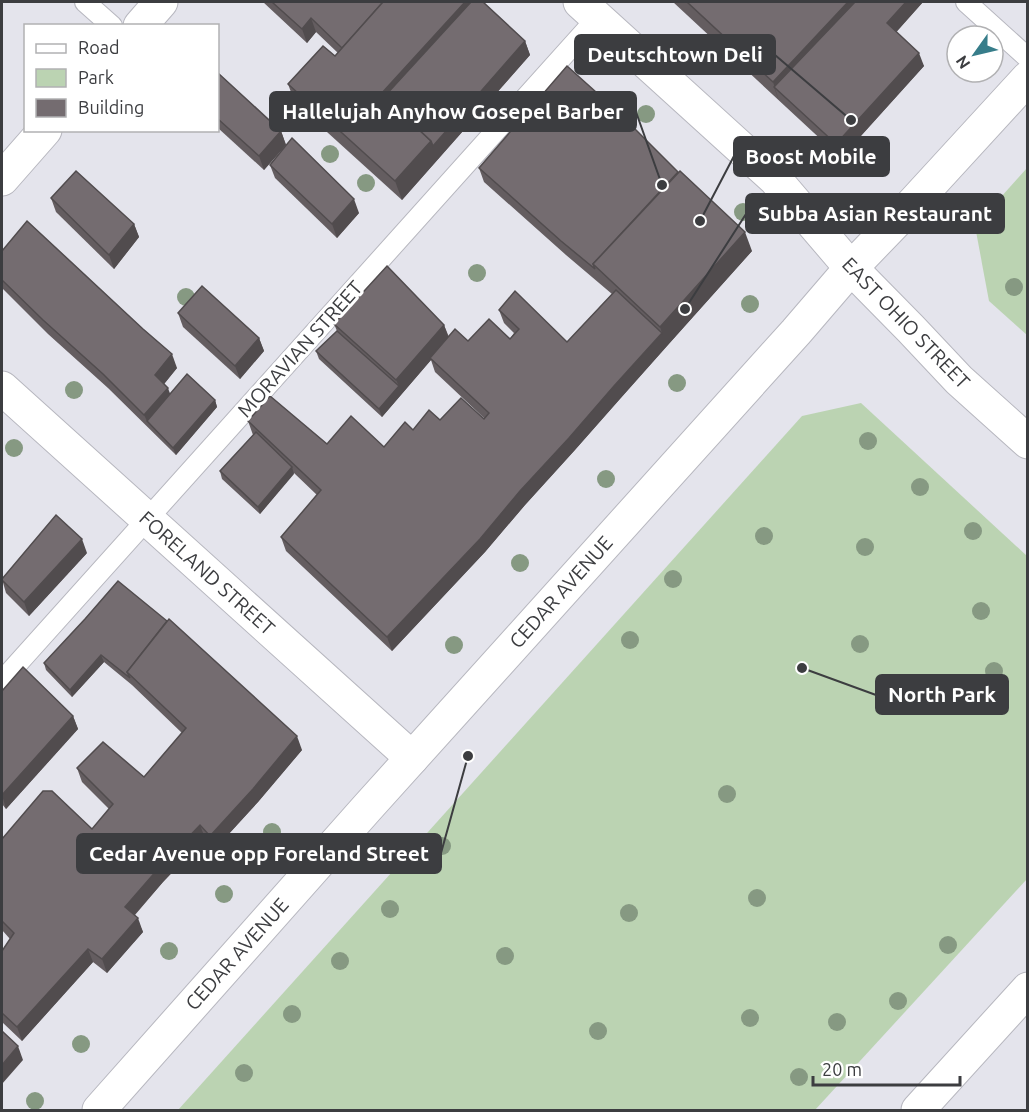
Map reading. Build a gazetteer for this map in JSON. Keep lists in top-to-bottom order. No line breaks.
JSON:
{"streets":{"street":["EAST OHIO STREET","FORELAND STREET","CEDAR AVENUE"],"lane":["MORAVIAN STREET"]},"crossings":[["EAST OHIO STREET","MORAVIAN STREET"],["EAST OHIO STREET","CEDAR AVENUE"],["MORAVIAN STREET","FORELAND STREET"],["FORELAND STREET","CEDAR AVENUE"]],"places":["Deutschtown Deli","Hallelujah Anyhow Gosepel Barber","Boost Mobile","Subba Asian Restaurant","North Park","Cedar Avenue opp Foreland Street"],"legend":["Road","Park","Building"],"scale_bar":"20 m","north":"bottom left"}
